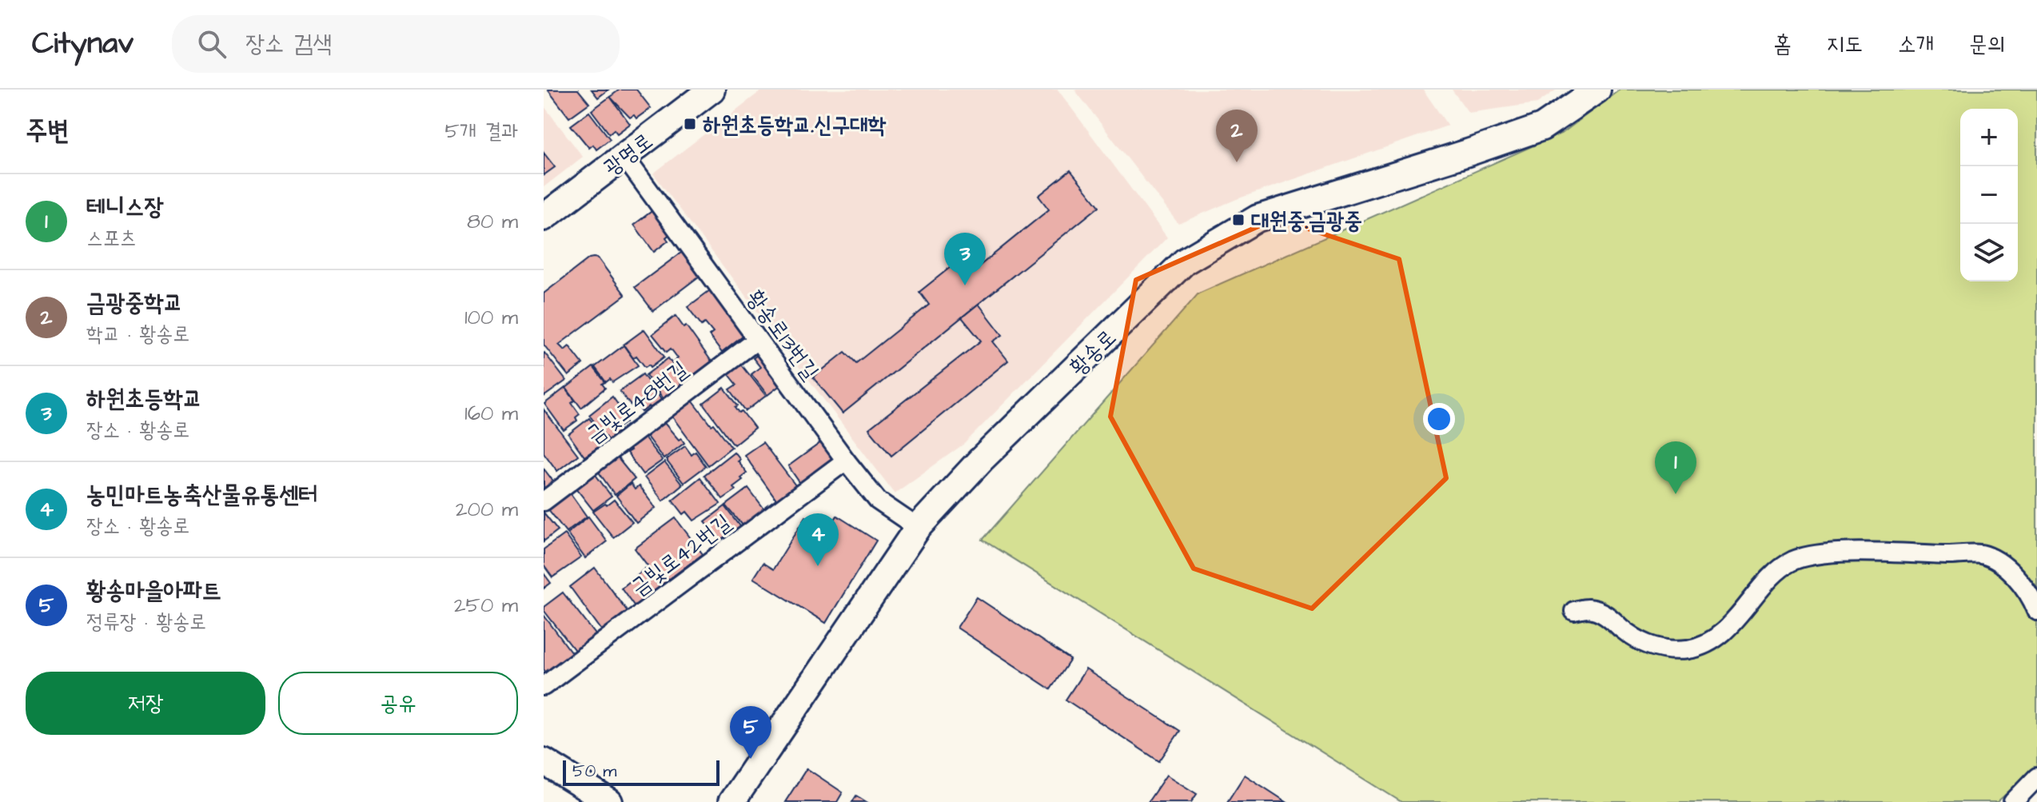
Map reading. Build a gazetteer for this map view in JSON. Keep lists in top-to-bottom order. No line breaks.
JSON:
{"streets":{"street":["광명로","황송로13번길","황송로","금빛로48번길","금빛로42번길"]},"crossings":[["광명로","황송로13번길"],["황송로13번길","황송로"],["황송로13번길","금빛로48번길"],["황송로13번길","금빛로42번길"]],"places":{"transit":["하원초등학교.신구대학","대원중.금광중"]},"scale_bar":"50 m","page":{"header":"Citynav","search":"장소 검색","nav":["홈","지도","소개","문의"],"heading":["주변","5개 결과"],"map_buttons":["+","−"],"pins":["2","3","1","4","5"],"list":[{"mark":"1","name":"테니스장","note":"스포츠","value":"80 m"},{"mark":"2","name":"금광중학교","note":"학교 · 황송로","value":"100 m"},{"mark":"3","name":"하원초등학교","note":"장소 · 황송로","value":"160 m"},{"mark":"4","name":"농민마트농축산물유통센터","note":"장소 · 황송로","value":"200 m"},{"mark":"5","name":"황송마을아파트","note":"정류장 · 황송로","value":"250 m"}],"buttons":["저장","공유"],"scale":"50 m"}}
